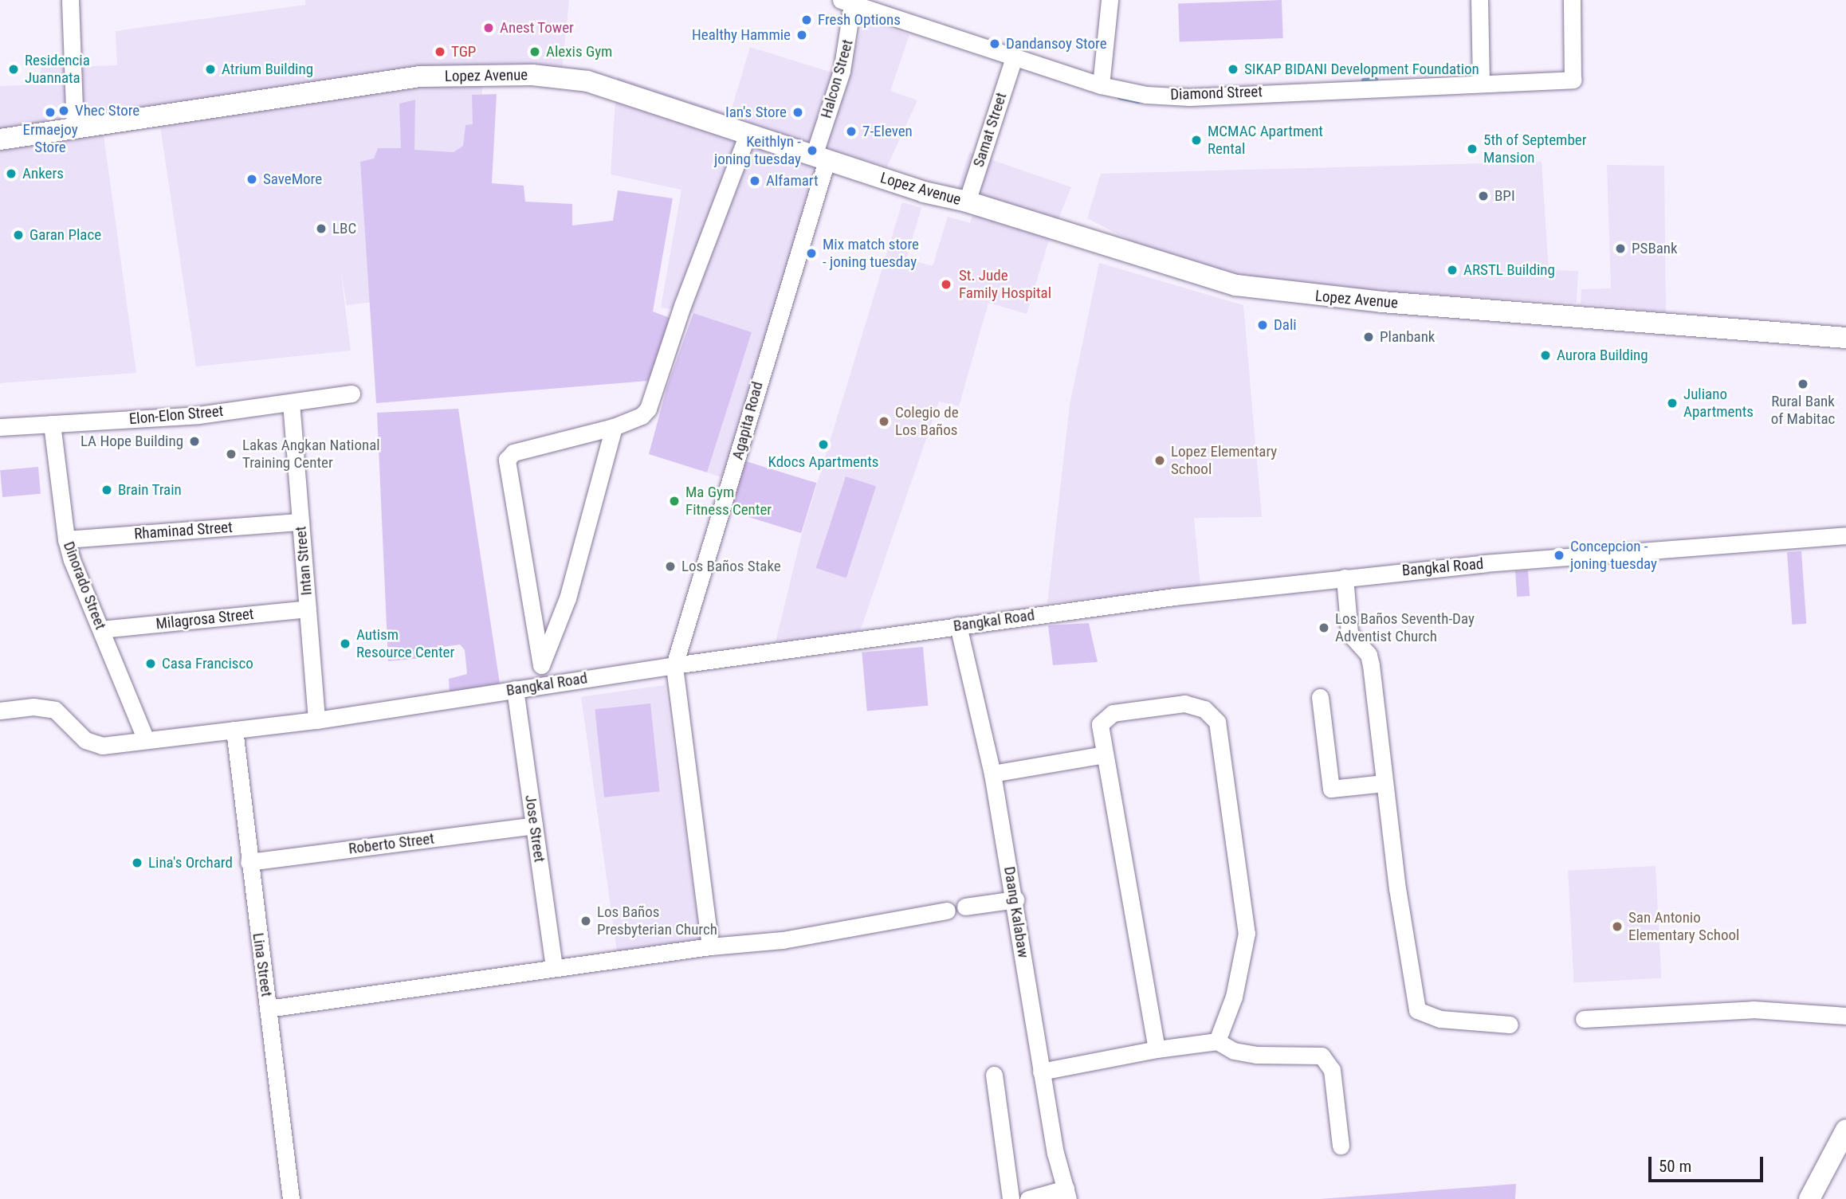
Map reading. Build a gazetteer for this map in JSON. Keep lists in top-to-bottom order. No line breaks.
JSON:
{"streets":{"main road":["Lopez Avenue"],"street":["Halcon Street","Diamond Street","Samat Street","Elon-Elon Street","Agapita Road","Rhaminad Street","Intan Street","Bangkal Road","Dinorado Street","Milagrosa Street","Jose Street","Roberto Street","Daang Kalabaw","Lina Street"]},"crossings":[["Lopez Avenue","Halcon Street"],["Lopez Avenue","Samat Street"],["Lopez Avenue","Agapita Road"],["Halcon Street","Diamond Street"],["Halcon Street","Agapita Road"],["Diamond Street","Samat Street"],["Elon-Elon Street","Intan Street"],["Elon-Elon Street","Dinorado Street"],["Agapita Road","Bangkal Road"],["Rhaminad Street","Intan Street"],["Rhaminad Street","Dinorado Street"],["Intan Street","Bangkal Road"],["Intan Street","Milagrosa Street"],["Bangkal Road","Dinorado Street"],["Bangkal Road","Jose Street"],["Bangkal Road","Daang Kalabaw"],["Bangkal Road","Lina Street"],["Dinorado Street","Milagrosa Street"],["Jose Street","Roberto Street"],["Roberto Street","Lina Street"]],"places":["Fresh Options","Anest Tower","Healthy Hammie","Dandansoy Store","TGP","Alexis Gym","Residencia Juannata","Atrium Building","SIKAP BIDANI Development Foundation","Vhec Store","Ermaejoy Store","Ian's Store","7-Eleven","MCMAC Apartment Rental","5th of September Mansion","Keithlyn - joning tuesday","Ankers","SaveMore","Alfamart","BPI","LBC","Garan Place","PSBank","Mix match store - joning tuesday","ARSTL Building","St. Jude Family Hospital","Dali","Planbank","Aurora Building","Rural Bank of Mabitac","Juliano Apartments","Colegio de Los Baños","LA Hope Building","Kdocs Apartments","Lakas Angkan National Training Center","Lopez Elementary School","Brain Train","Ma Gym Fitness Center","Concepcion - joning tuesday","Los Baños Stake","Los Baños Seventh-Day Adventist Church","Autism Resource Center","Casa Francisco","Lina's Orchard","Los Baños Presbyterian Church","San Antonio Elementary School"],"scale_bar":"50 m"}
